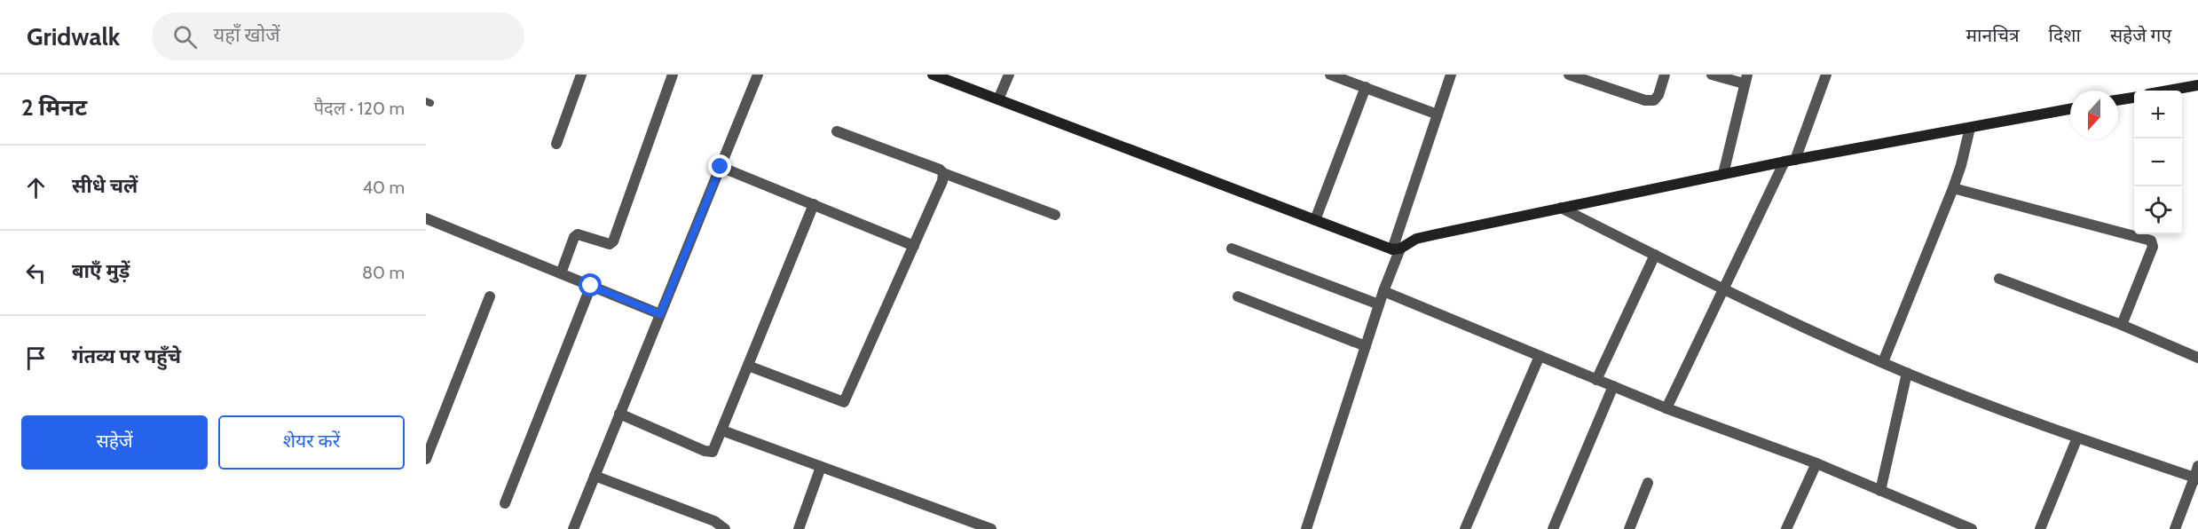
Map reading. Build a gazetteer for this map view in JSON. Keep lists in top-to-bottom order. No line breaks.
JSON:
{"north":"bottom","page":{"header":"Gridwalk","search":"यहाँ खोजें","nav":["मानचित्र","दिशा","सहेजे गए"],"heading":["2 मिनट","पैदल · 120 m"],"map_buttons":["+","−"],"list":[["सीधे चलें","40 m"],["बाएँ मुड़ें","80 m"],"गंतव्य पर पहुँचे"],"buttons":["सहेजें","शेयर करें"]}}
